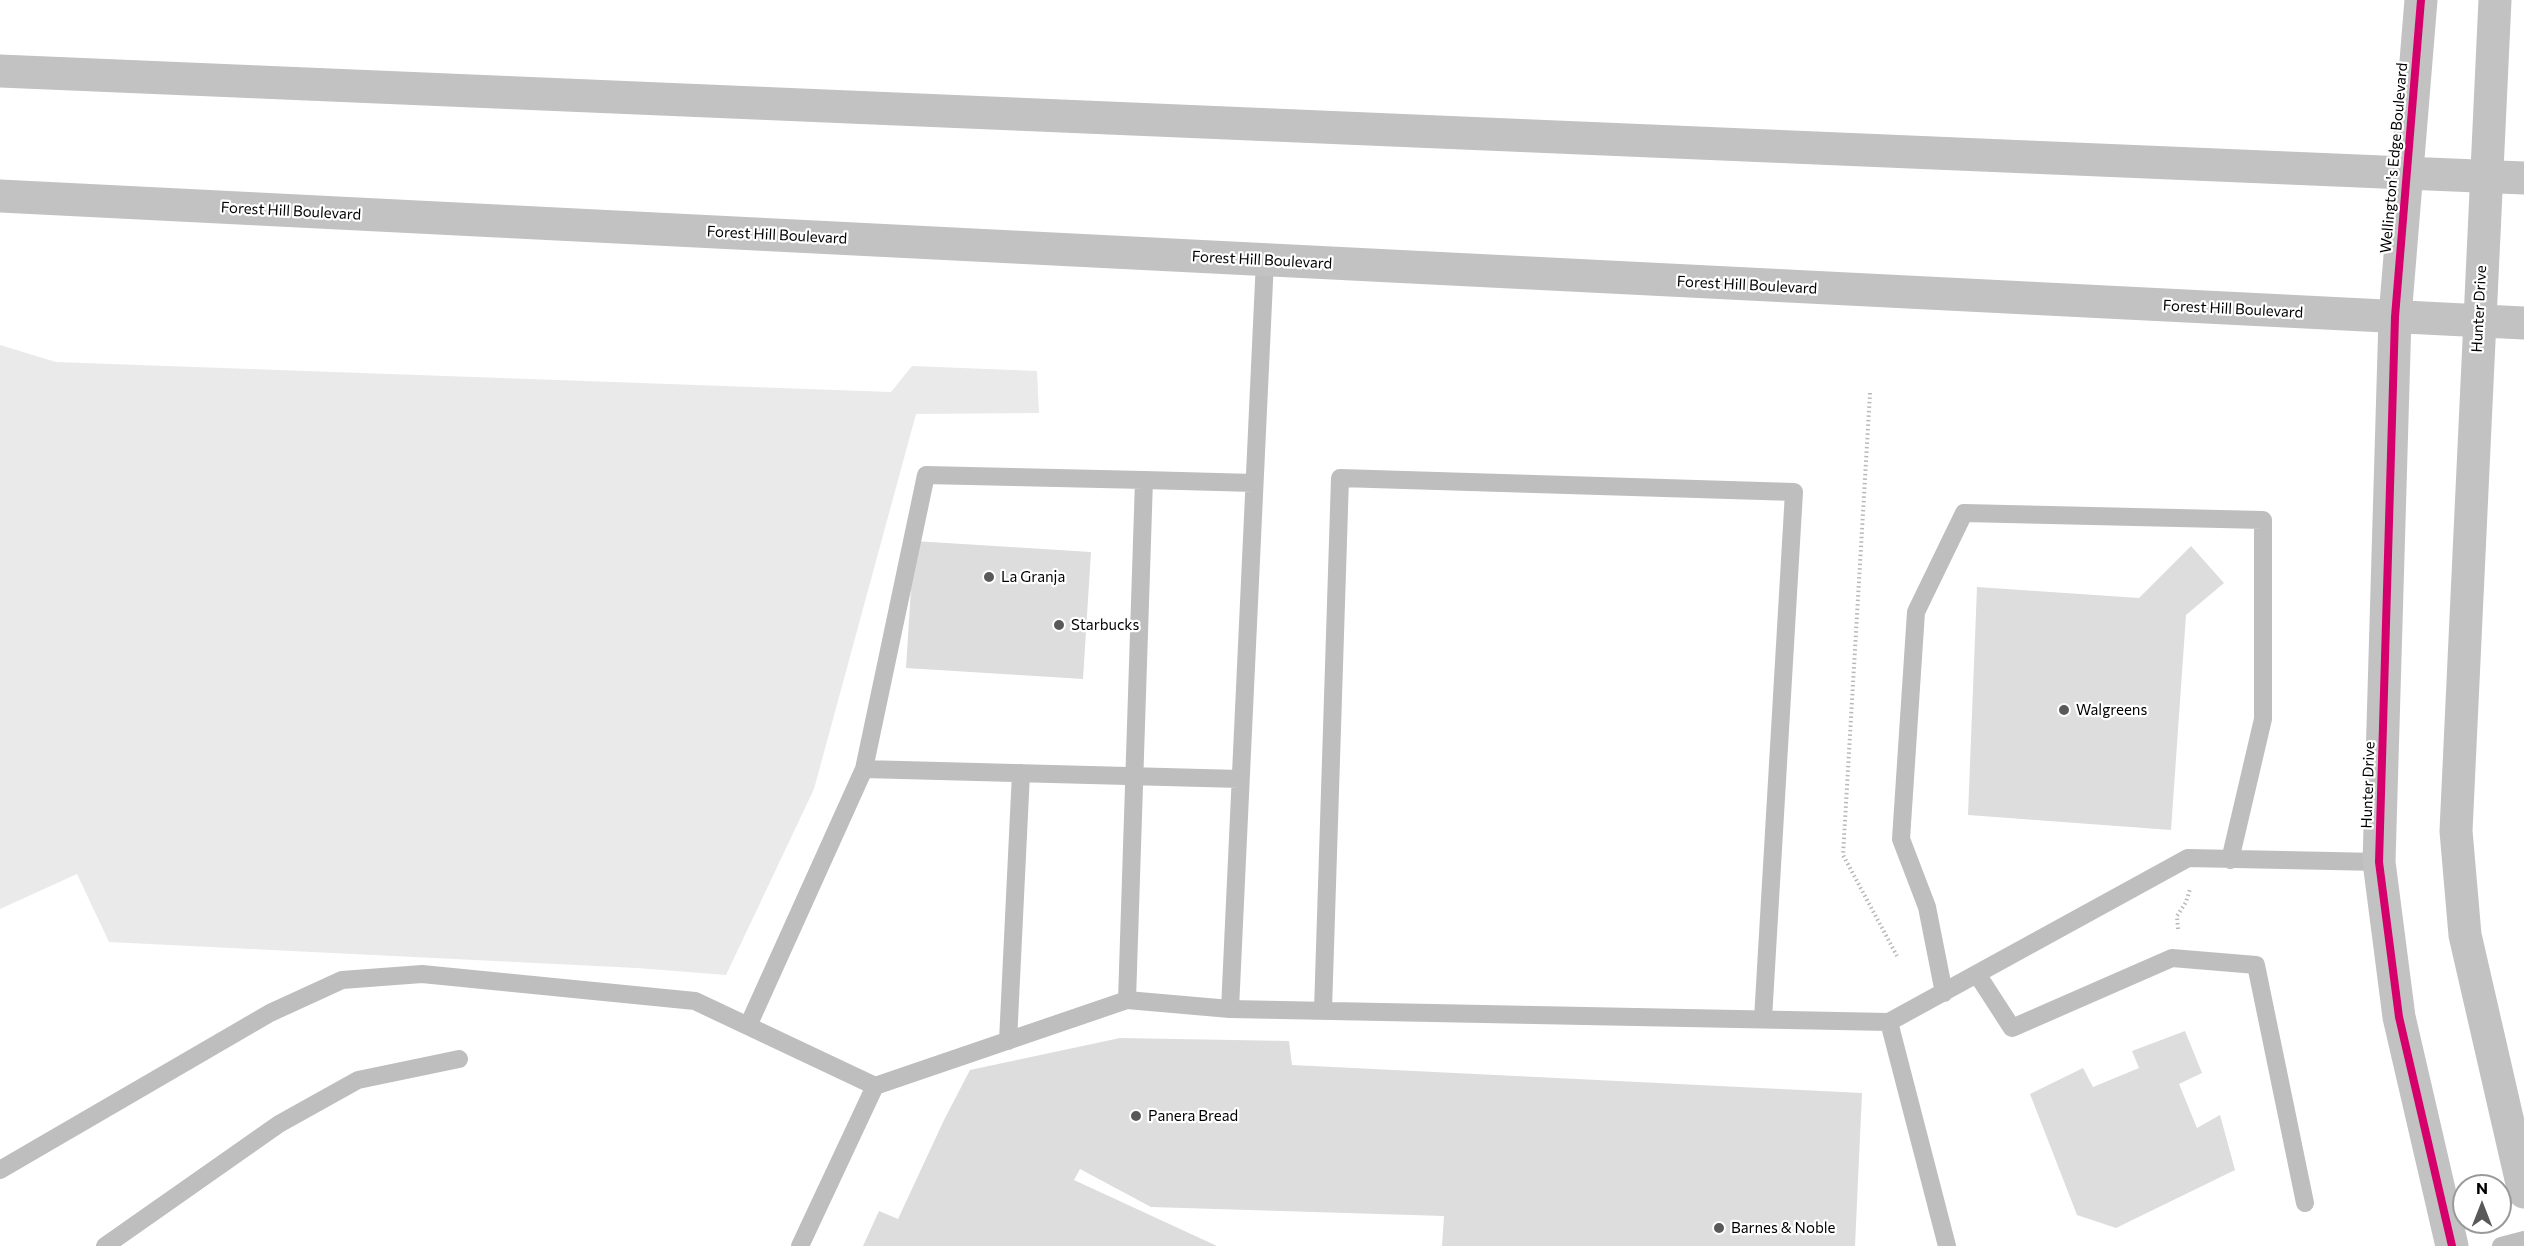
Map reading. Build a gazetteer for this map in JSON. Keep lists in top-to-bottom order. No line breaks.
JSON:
{"streets":{"main road":["Wellington's Edge Boulevard","Forest Hill Boulevard","Hunter Drive"]},"crossings":[["Wellington's Edge Boulevard","Forest Hill Boulevard"],["Wellington's Edge Boulevard","Hunter Drive"],["Forest Hill Boulevard","Hunter Drive"]],"places":["La Granja","Starbucks","Walgreens","Panera Bread","Barnes & Noble"],"north":"top"}
